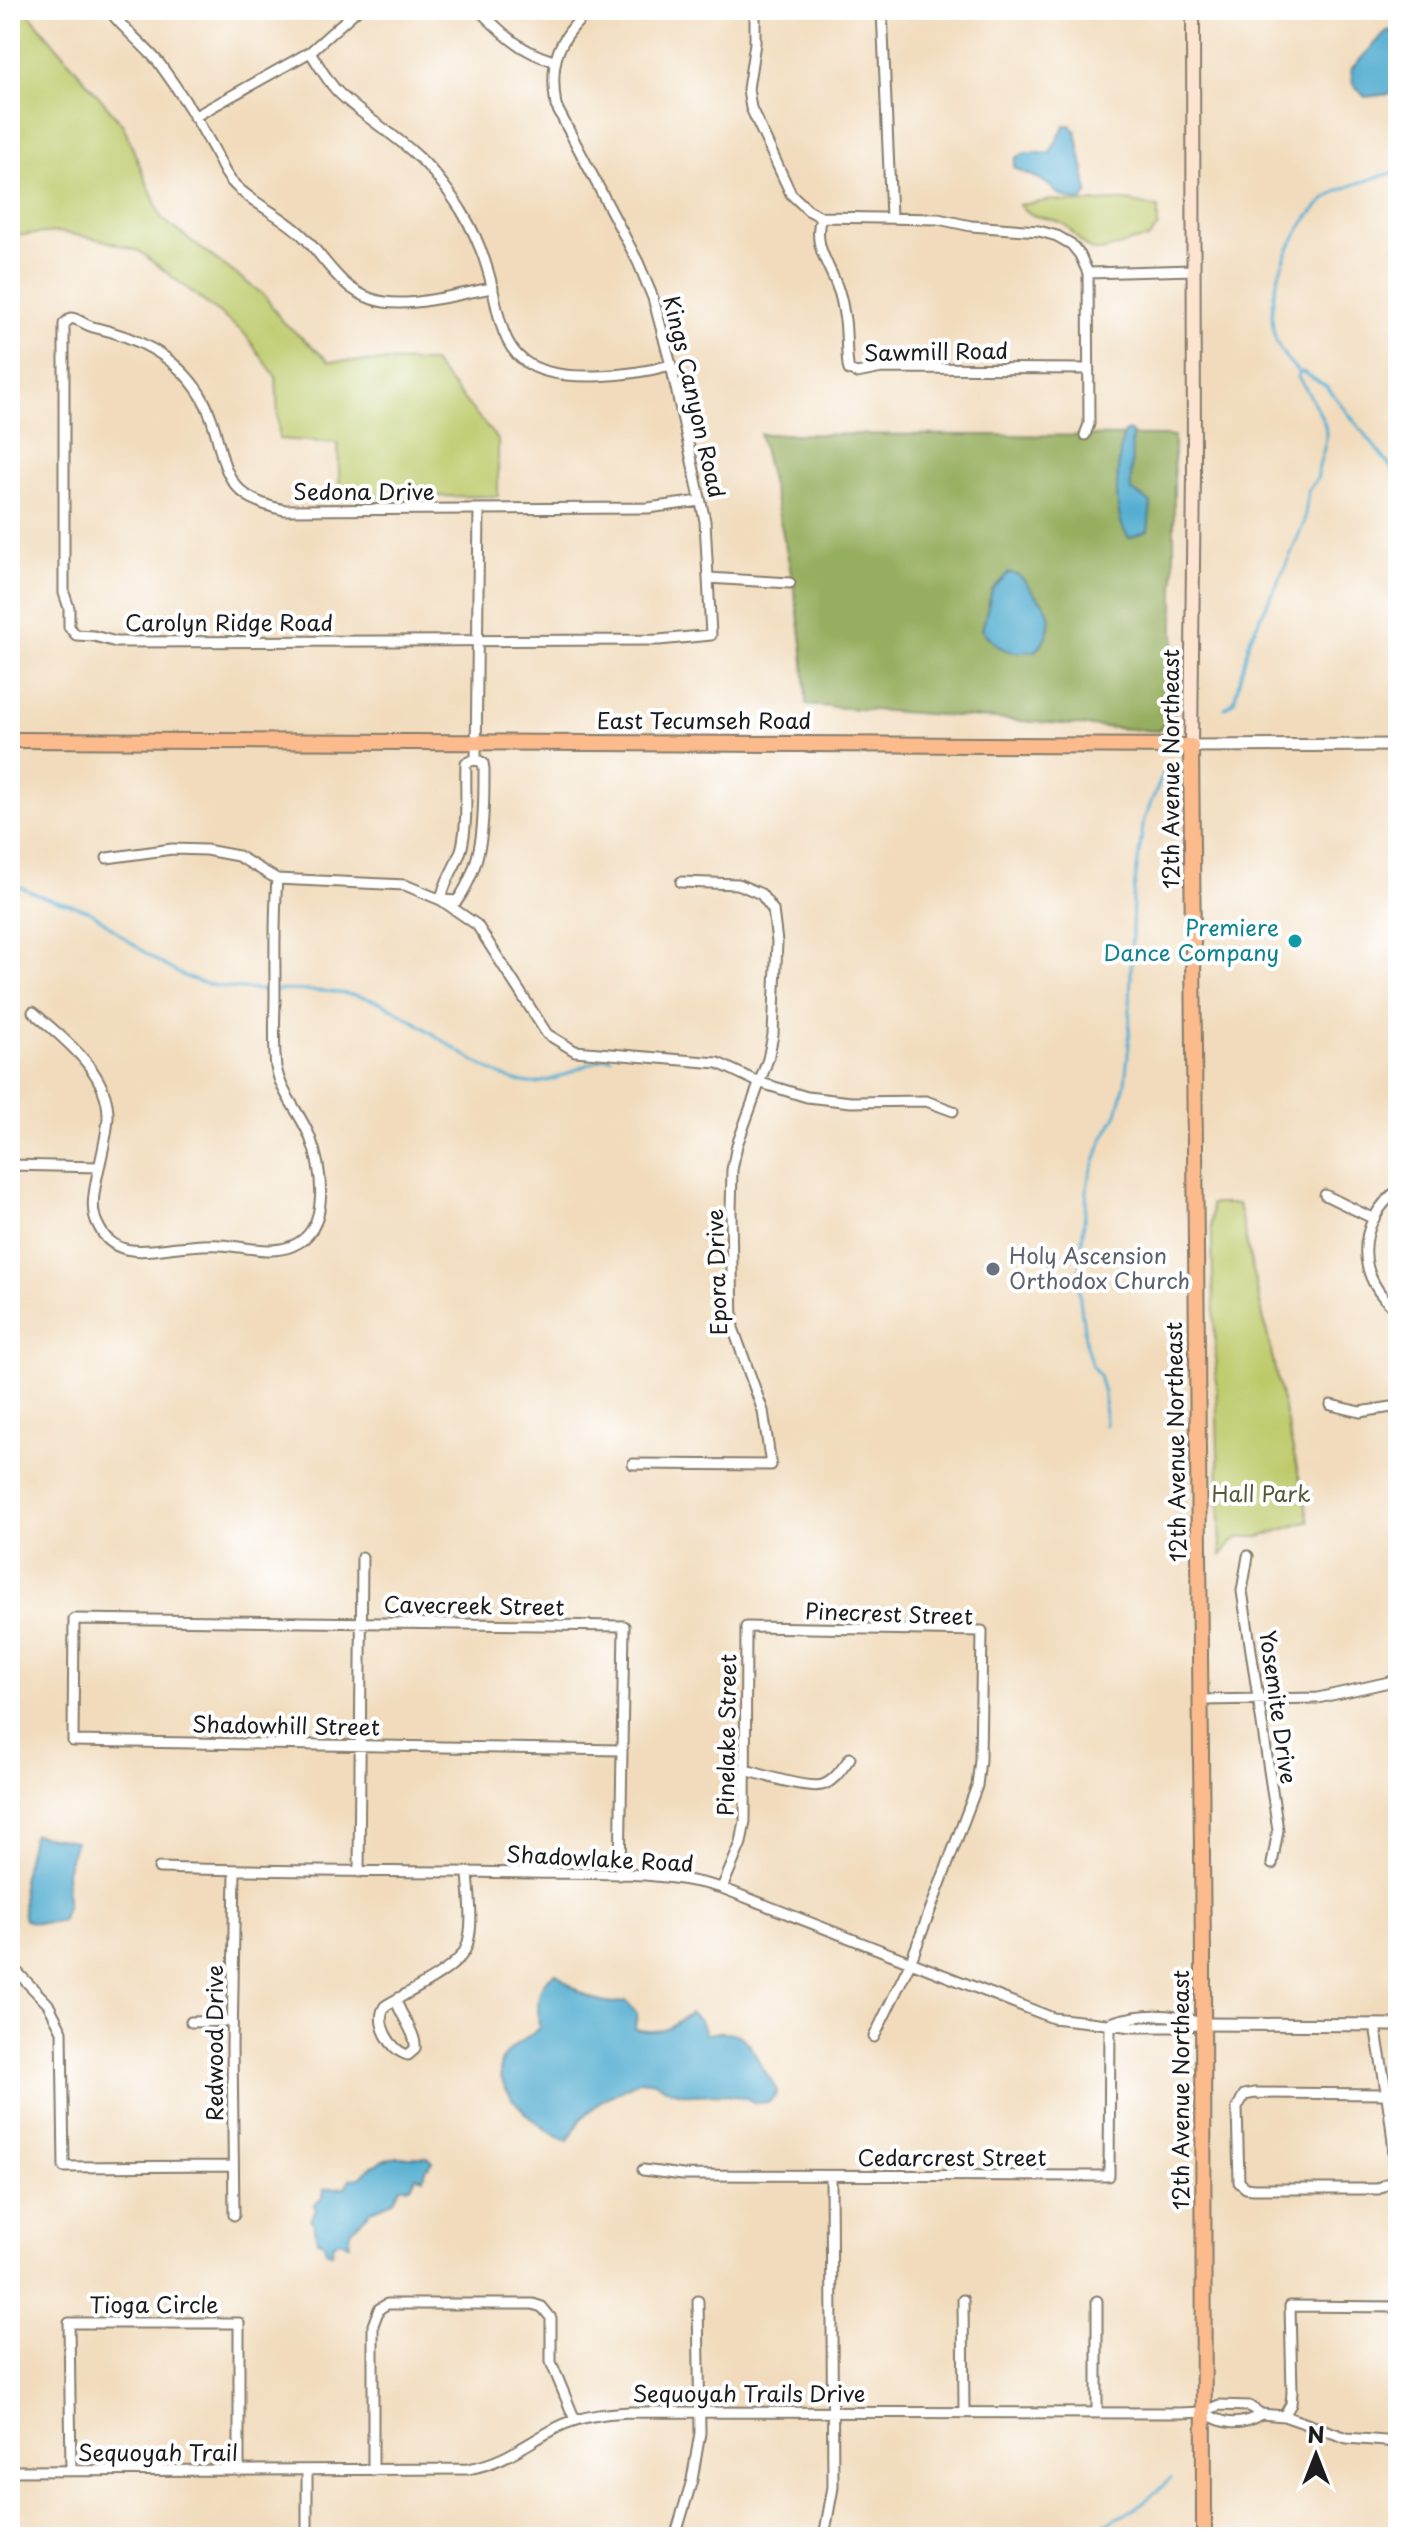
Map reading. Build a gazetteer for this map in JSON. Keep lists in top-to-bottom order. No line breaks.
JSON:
{"streets":{"main road":["East Tecumseh Road","12th Avenue Northeast"],"street":["Sawmill Road","Kings Canyon Road","Sedona Drive","Carolyn Ridge Road","Epora Drive","Cavecreek Street","Pinecrest Street","Yosemite Drive","Shadowhill Street","Pinelake Street","Shadowlake Road","Redwood Drive","Cedarcrest Street","Tioga Circle","Sequoyah Trails Drive","Sequoyah Trail"]},"crossings":[["Kings Canyon Road","Sedona Drive"],["Kings Canyon Road","Carolyn Ridge Road"],["Sedona Drive","Carolyn Ridge Road"],["East Tecumseh Road","12th Avenue Northeast"],["12th Avenue Northeast","Shadowlake Road"],["12th Avenue Northeast","Sequoyah Trails Drive"],["Cavecreek Street","Shadowhill Street"],["Cavecreek Street","Shadowlake Road"],["Pinecrest Street","Pinelake Street"],["Pinecrest Street","Shadowlake Road"],["Pinelake Street","Shadowlake Road"],["Shadowlake Road","Redwood Drive"],["Shadowlake Road","Cedarcrest Street"],["Tioga Circle","Sequoyah Trail"],["Sequoyah Trails Drive","Sequoyah Trail"]],"parks":["Hall Park"],"places":["Premiere Dance Company","Holy Ascension Orthodox Church"],"north":"top"}
